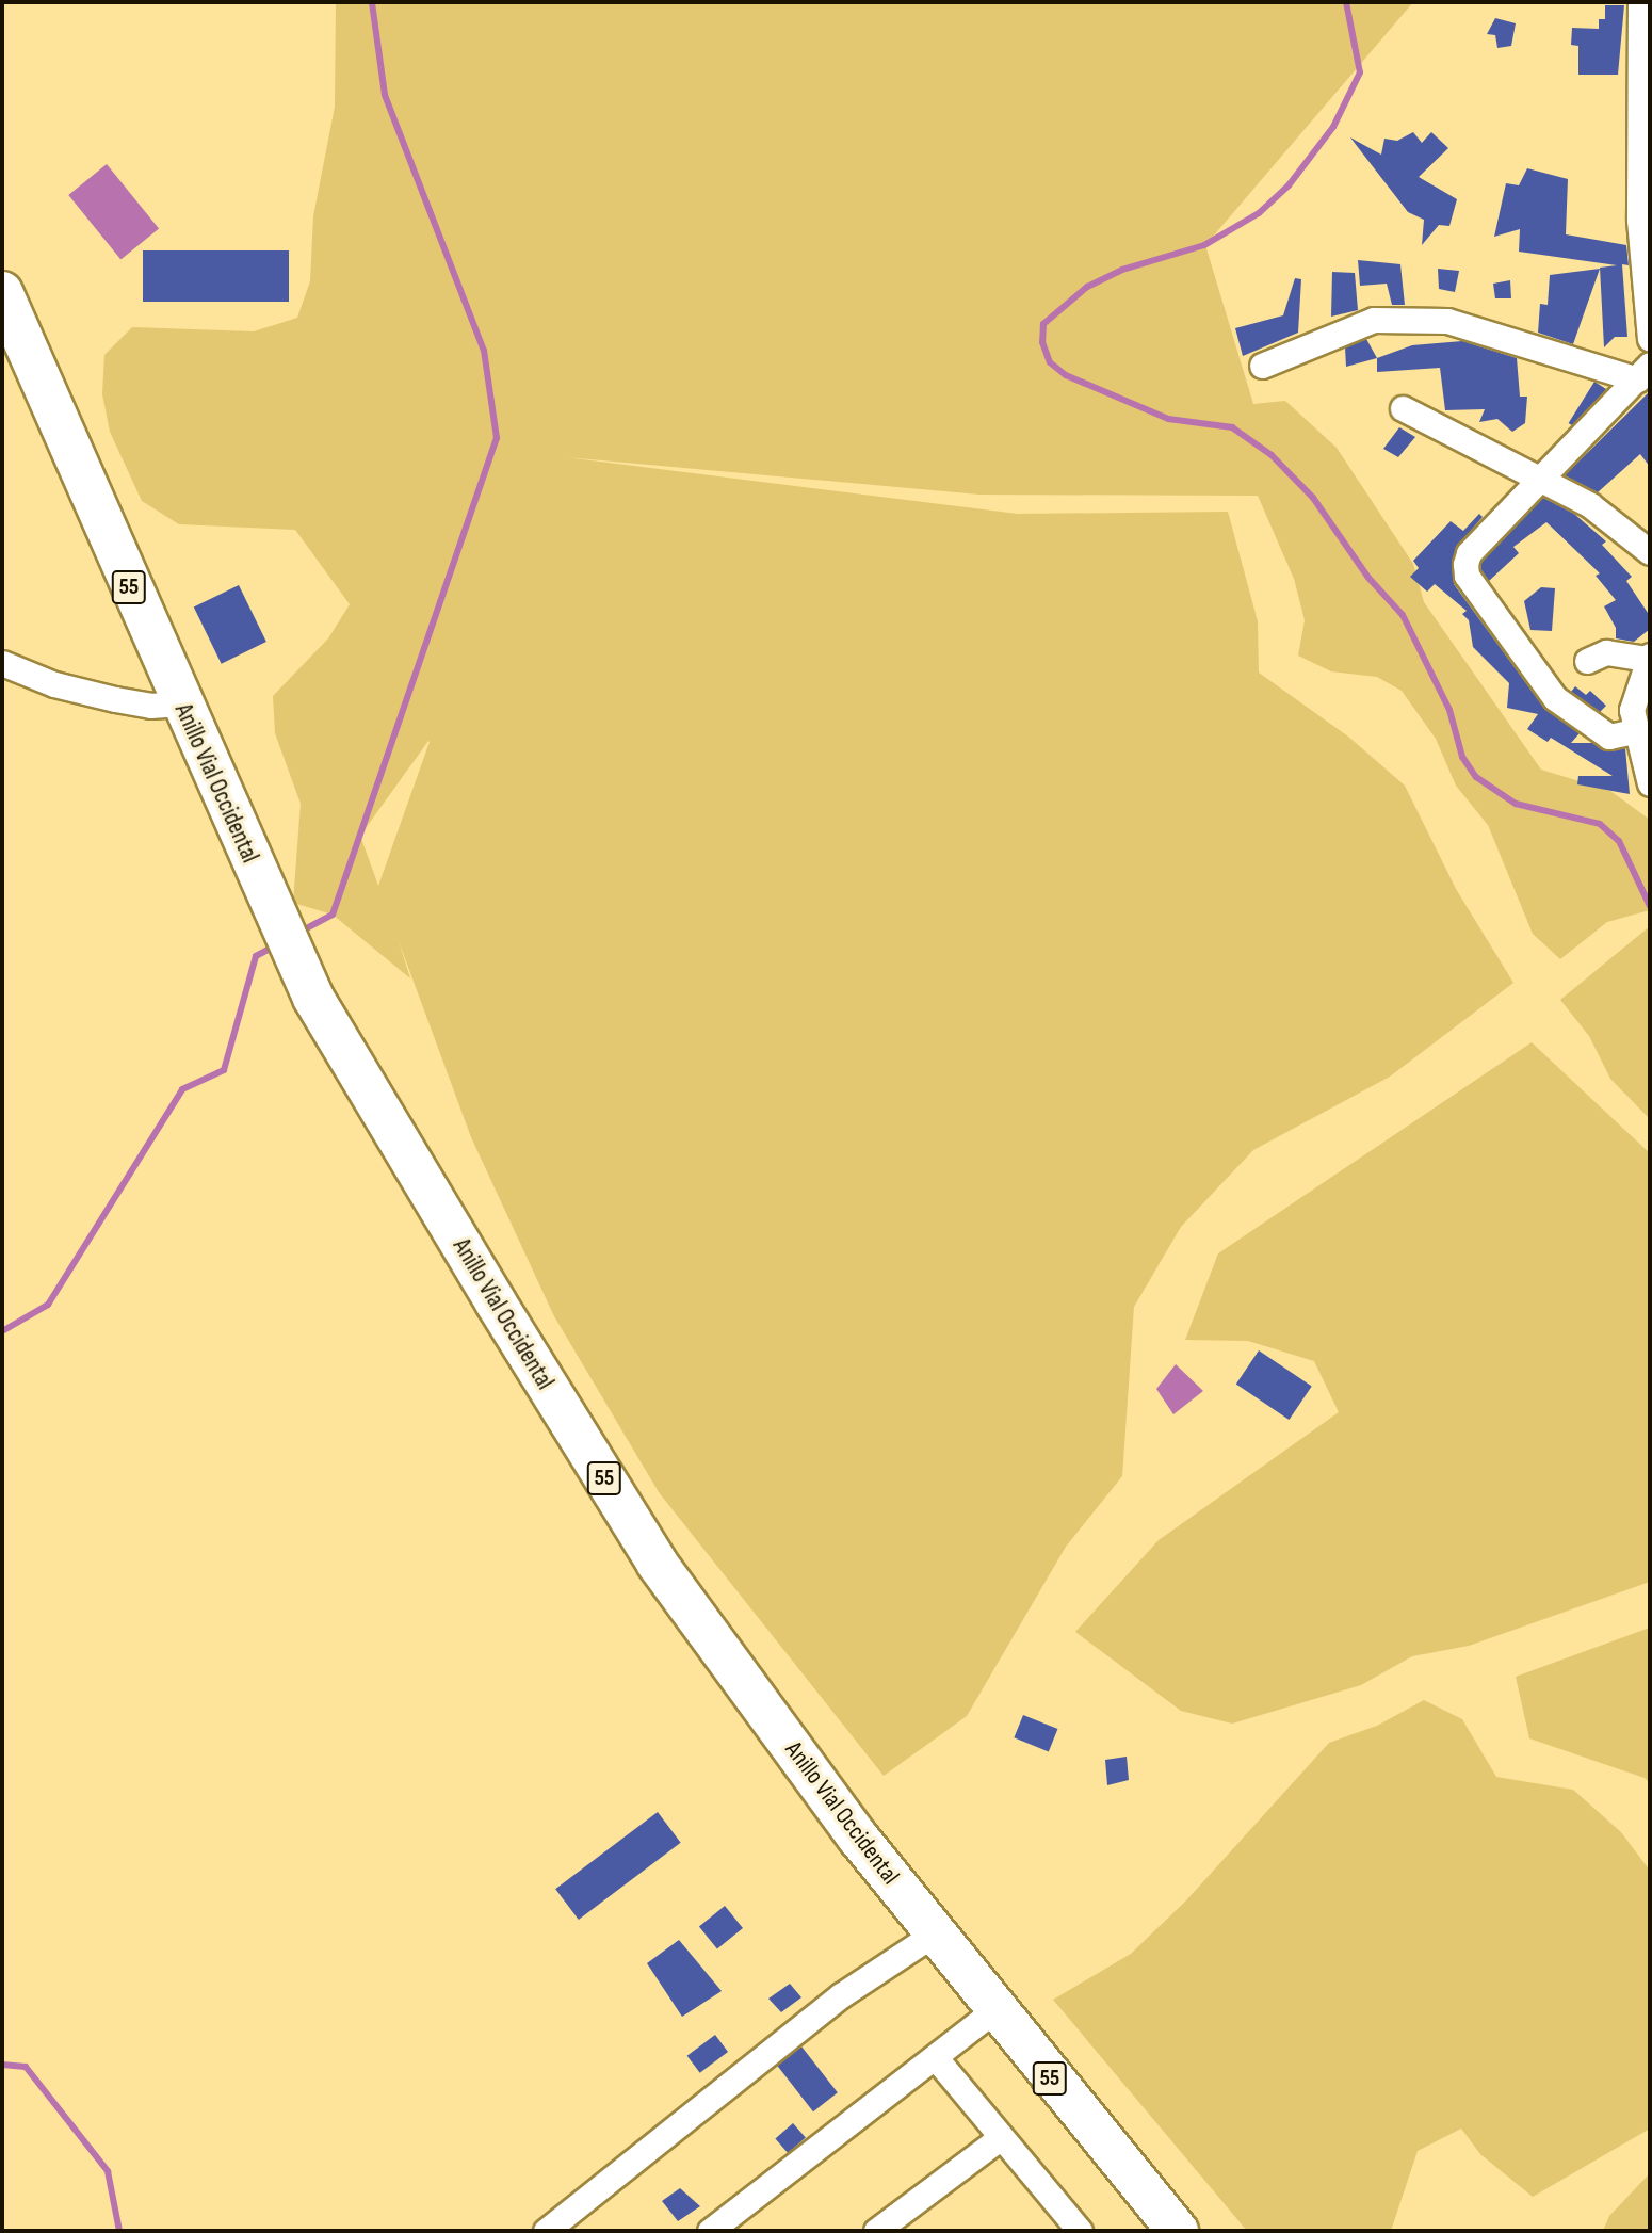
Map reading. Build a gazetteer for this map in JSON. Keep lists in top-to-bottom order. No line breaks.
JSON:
{"streets":{"highway":["55","Anillo Vial Occidental"]}}
